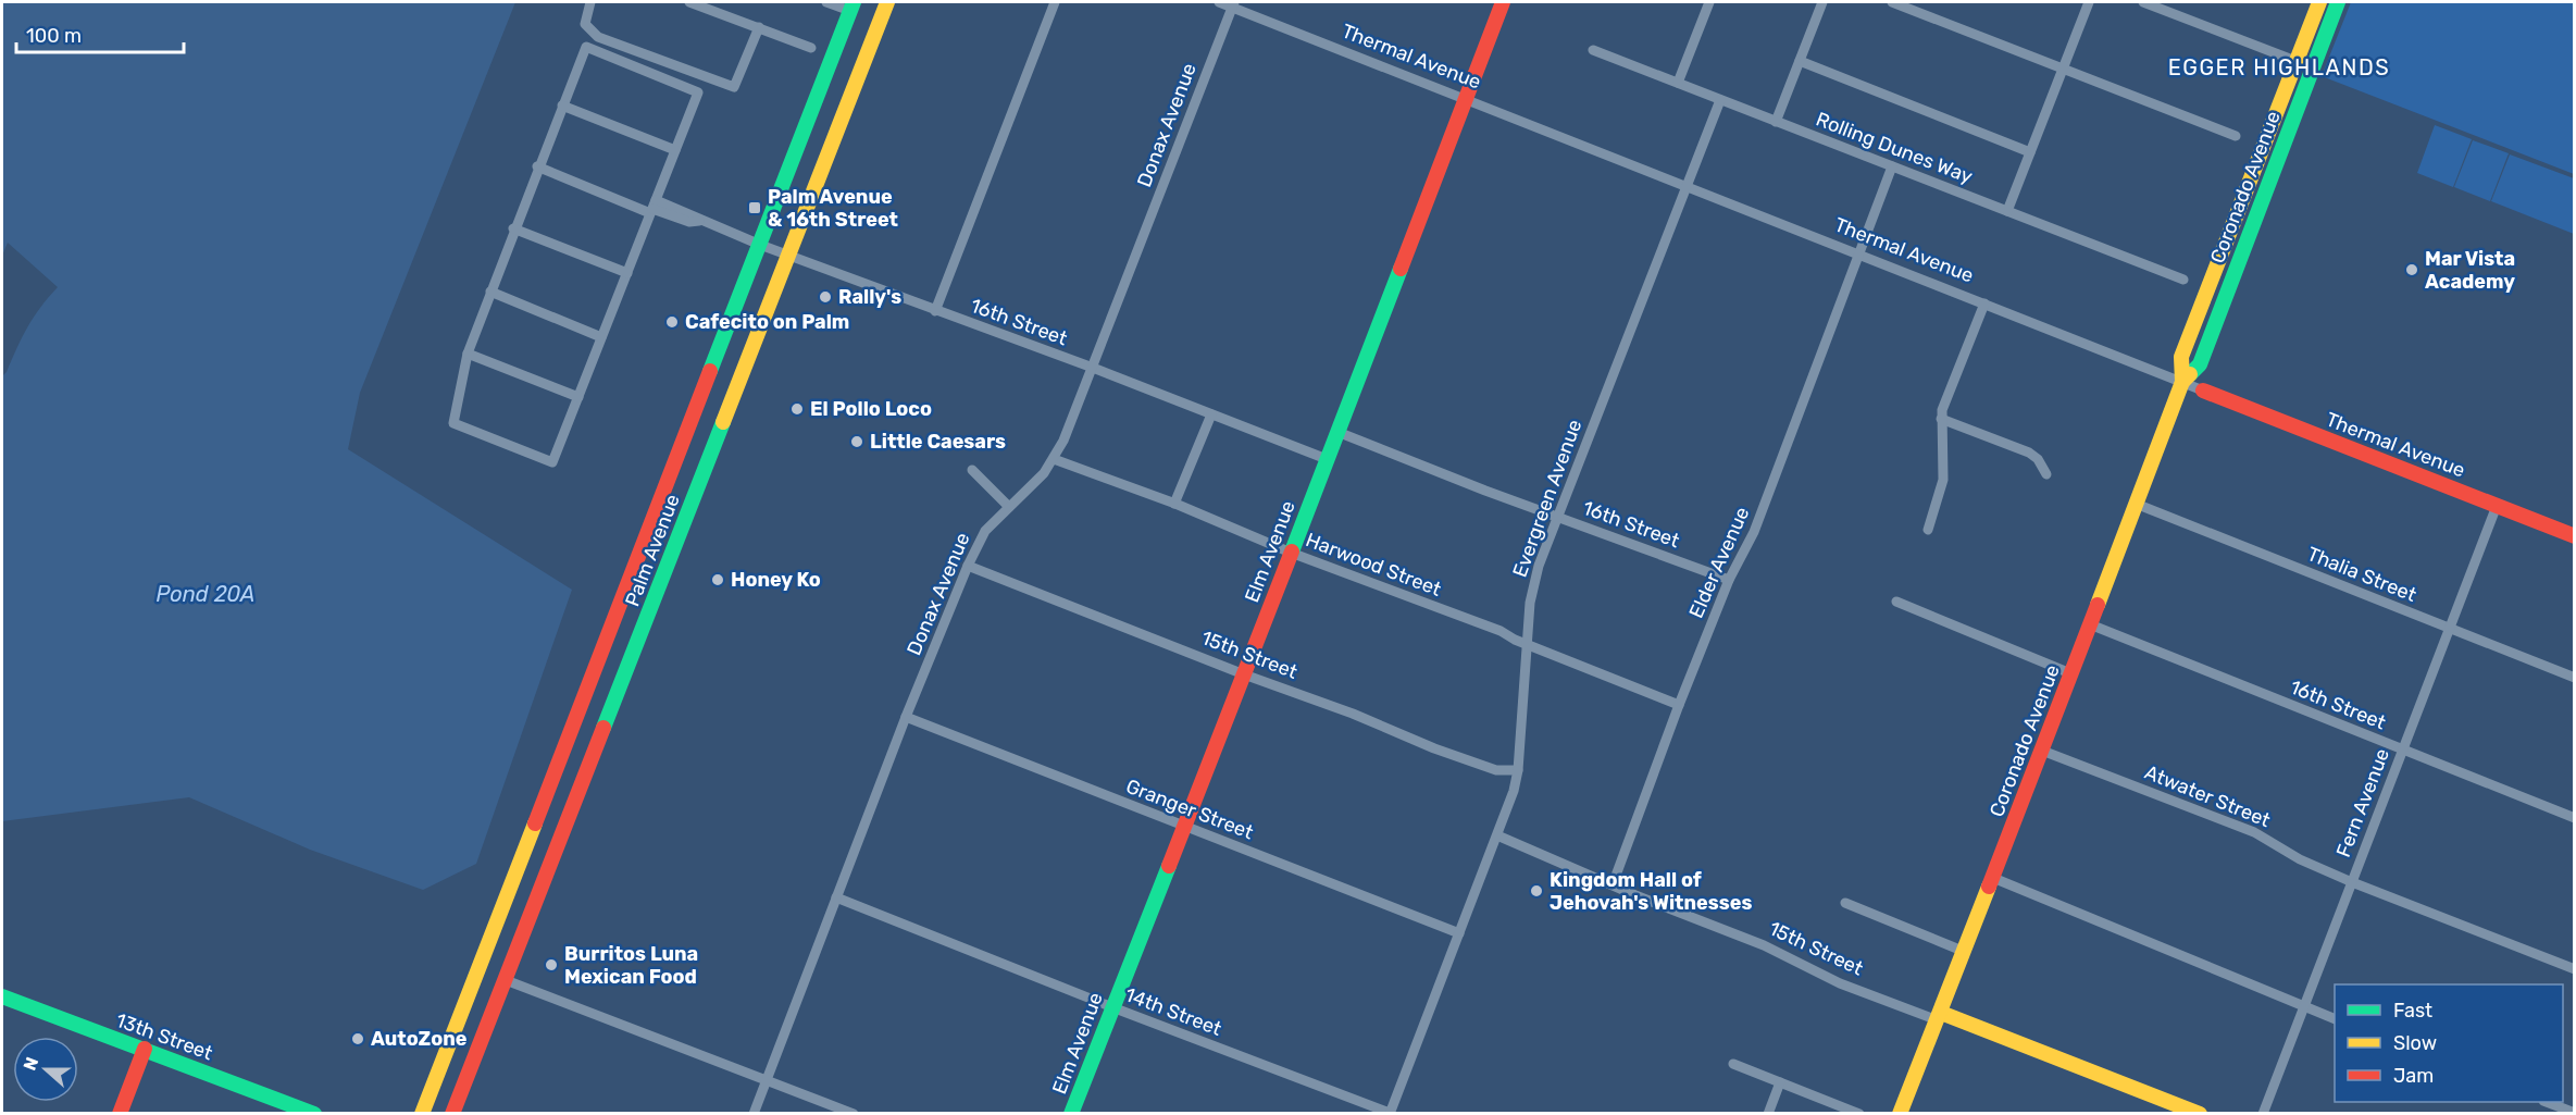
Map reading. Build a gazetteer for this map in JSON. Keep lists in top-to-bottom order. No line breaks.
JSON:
{"streets":{"main road":["Thermal Avenue","Coronado Avenue","Palm Avenue","Elm Avenue","15th Street","13th Street"],"street":["Donax Avenue","Rolling Dunes Way","16th Street","Evergreen Avenue","Elder Avenue","Harwood Street","Thalia Street","Atwater Street","Fern Avenue","Granger Street","14th Street"]},"crossings":[["Thermal Avenue","Donax Avenue"],["Thermal Avenue","Coronado Avenue"],["Thermal Avenue","Evergreen Avenue"],["Thermal Avenue","Elm Avenue"],["Thermal Avenue","Elder Avenue"],["Thermal Avenue","Fern Avenue"],["Donax Avenue","16th Street"],["Donax Avenue","Harwood Street"],["Donax Avenue","15th Street"],["Donax Avenue","Granger Street"],["Donax Avenue","14th Street"],["Rolling Dunes Way","Evergreen Avenue"],["Rolling Dunes Way","Elder Avenue"],["Coronado Avenue","16th Street"],["Coronado Avenue","Thalia Street"],["Coronado Avenue","15th Street"],["Coronado Avenue","Atwater Street"],["16th Street","Evergreen Avenue"],["16th Street","Palm Avenue"],["16th Street","Elm Avenue"],["16th Street","Elder Avenue"],["16th Street","Fern Avenue"],["Evergreen Avenue","Harwood Street"],["Evergreen Avenue","15th Street"],["Elm Avenue","Harwood Street"],["Elm Avenue","15th Street"],["Elm Avenue","Granger Street"],["Elm Avenue","14th Street"],["Elder Avenue","Harwood Street"],["Elder Avenue","15th Street"],["Thalia Street","Fern Avenue"],["Atwater Street","Fern Avenue"]],"districts":["EGGER HIGHLANDS"],"water":["Pond 20A"],"places":{"transit":["Palm Avenue & 16th Street"],"other":["Mar Vista Academy","Rally's","Cafecito on Palm","El Pollo Loco","Little Caesars","Honey Ko","Kingdom Hall of Jehovah's Witnesses","Burritos Luna Mexican Food","AutoZone"]},"legend":["Fast","Slow","Jam"],"scale_bar":"100 m","north":"left"}
